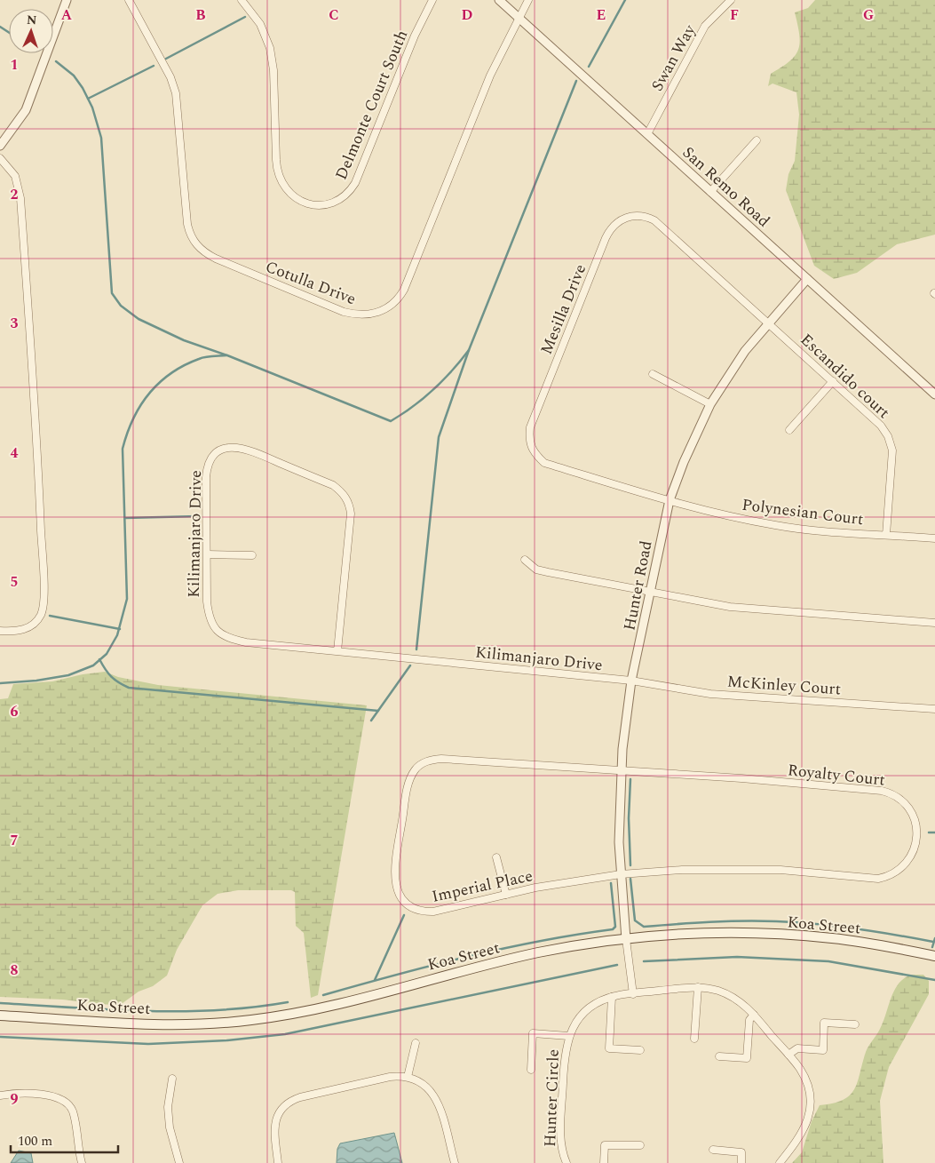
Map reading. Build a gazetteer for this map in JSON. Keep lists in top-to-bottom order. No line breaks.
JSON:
{"streets":{"main road":["Koa Street"],"street":["Swan Way","Delmonte Court South","San Remo Road","Cotulla Drive","Mesilla Drive","Escandido court","Polynesian Court","Kilimanjaro Drive","Hunter Road","McKinley Court","Royalty Court","Imperial Place","Hunter Circle"]},"crossings":[["Swan Way","San Remo Road"],["San Remo Road","Cotulla Drive"],["San Remo Road","Hunter Road"],["Mesilla Drive","Escandido court"],["Mesilla Drive","Polynesian Court"],["Mesilla Drive","Hunter Road"],["Escandido court","Polynesian Court"],["Escandido court","Hunter Road"],["Polynesian Court","Hunter Road"],["Kilimanjaro Drive","Hunter Road"],["Kilimanjaro Drive","McKinley Court"],["Hunter Road","McKinley Court"],["Hunter Road","Royalty Court"],["Hunter Road","Imperial Place"],["Hunter Road","Koa Street"],["Royalty Court","Imperial Place"]],"scale_bar":"100 m","north":"top","grid":{"columns":["A","B","C","D","E","F","G"],"rows":["1","2","3","4","5","6","7","8","9"]}}
